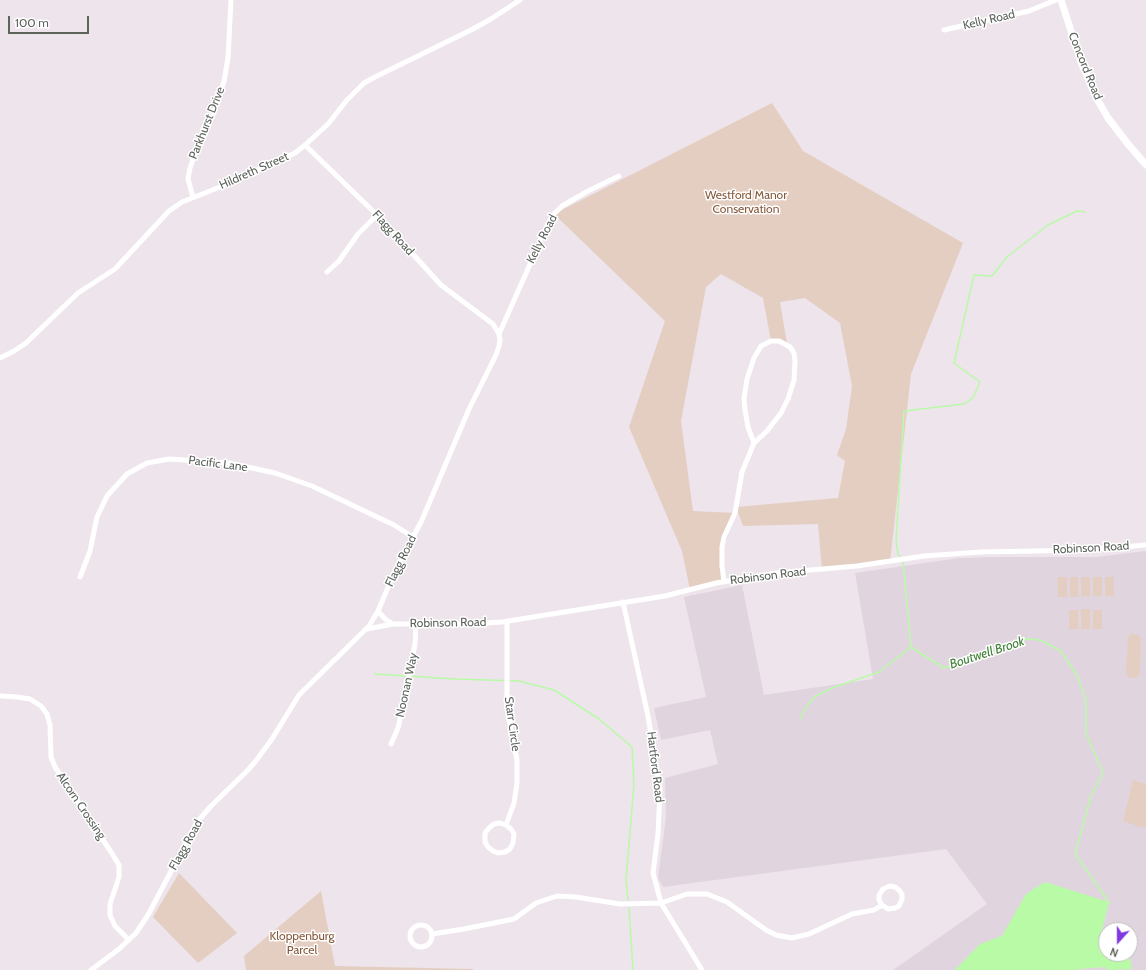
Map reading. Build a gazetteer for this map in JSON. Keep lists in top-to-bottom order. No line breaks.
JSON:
{"streets":{"main road":["Concord Road"],"street":["Kelly Road","Parkhurst Drive","Hildreth Street","Flagg Road","Pacific Lane","Robinson Road","Noonan Way","Starr Circle","Hartford Road","Alcorn Crossing"]},"crossings":[["Kelly Road","Flagg Road"],["Parkhurst Drive","Hildreth Street"],["Hildreth Street","Flagg Road"],["Flagg Road","Pacific Lane"],["Flagg Road","Robinson Road"],["Flagg Road","Alcorn Crossing"],["Robinson Road","Noonan Way"],["Robinson Road","Starr Circle"],["Robinson Road","Hartford Road"]],"water":["Boutwell Brook"],"parks":["Westford Manor Conservation","Kloppenburg Parcel"],"scale_bar":"100 m","north":"bottom"}
